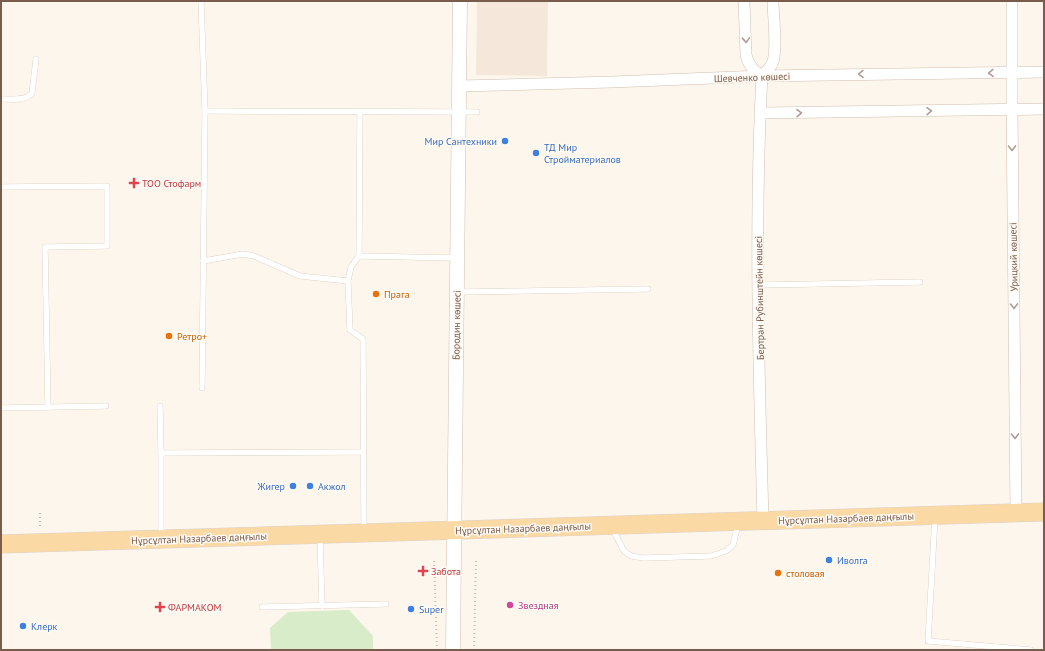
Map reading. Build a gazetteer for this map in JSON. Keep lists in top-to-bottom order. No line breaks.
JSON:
{"streets":{"main road":["Нұрсұлтан Назарбаев даңғылы"],"street":["Шевченко көшесі","Урицкий көшесі","Бертран Рубинштейн көшесі","Бородин көшесі"]},"crossings":[["Шевченко көшесі","Урицкий көшесі"],["Шевченко көшесі","Бертран Рубинштейн көшесі"],["Шевченко көшесі","Бородин көшесі"],["Урицкий көшесі","Нұрсұлтан Назарбаев даңғылы"],["Бертран Рубинштейн көшесі","Нұрсұлтан Назарбаев даңғылы"],["Бородин көшесі","Нұрсұлтан Назарбаев даңғылы"]],"one_way":["Урицкий көшесі"],"places":{"other":["Мир Сантехники","ТД Мир Стройматериалов","Прага","Ретро+","Жигер","Акжол","Иволга","столовая","Звездная","Super","Клерк"],"health":["ТОО Стофарм","Забота","ФАРМАКОМ"]}}
